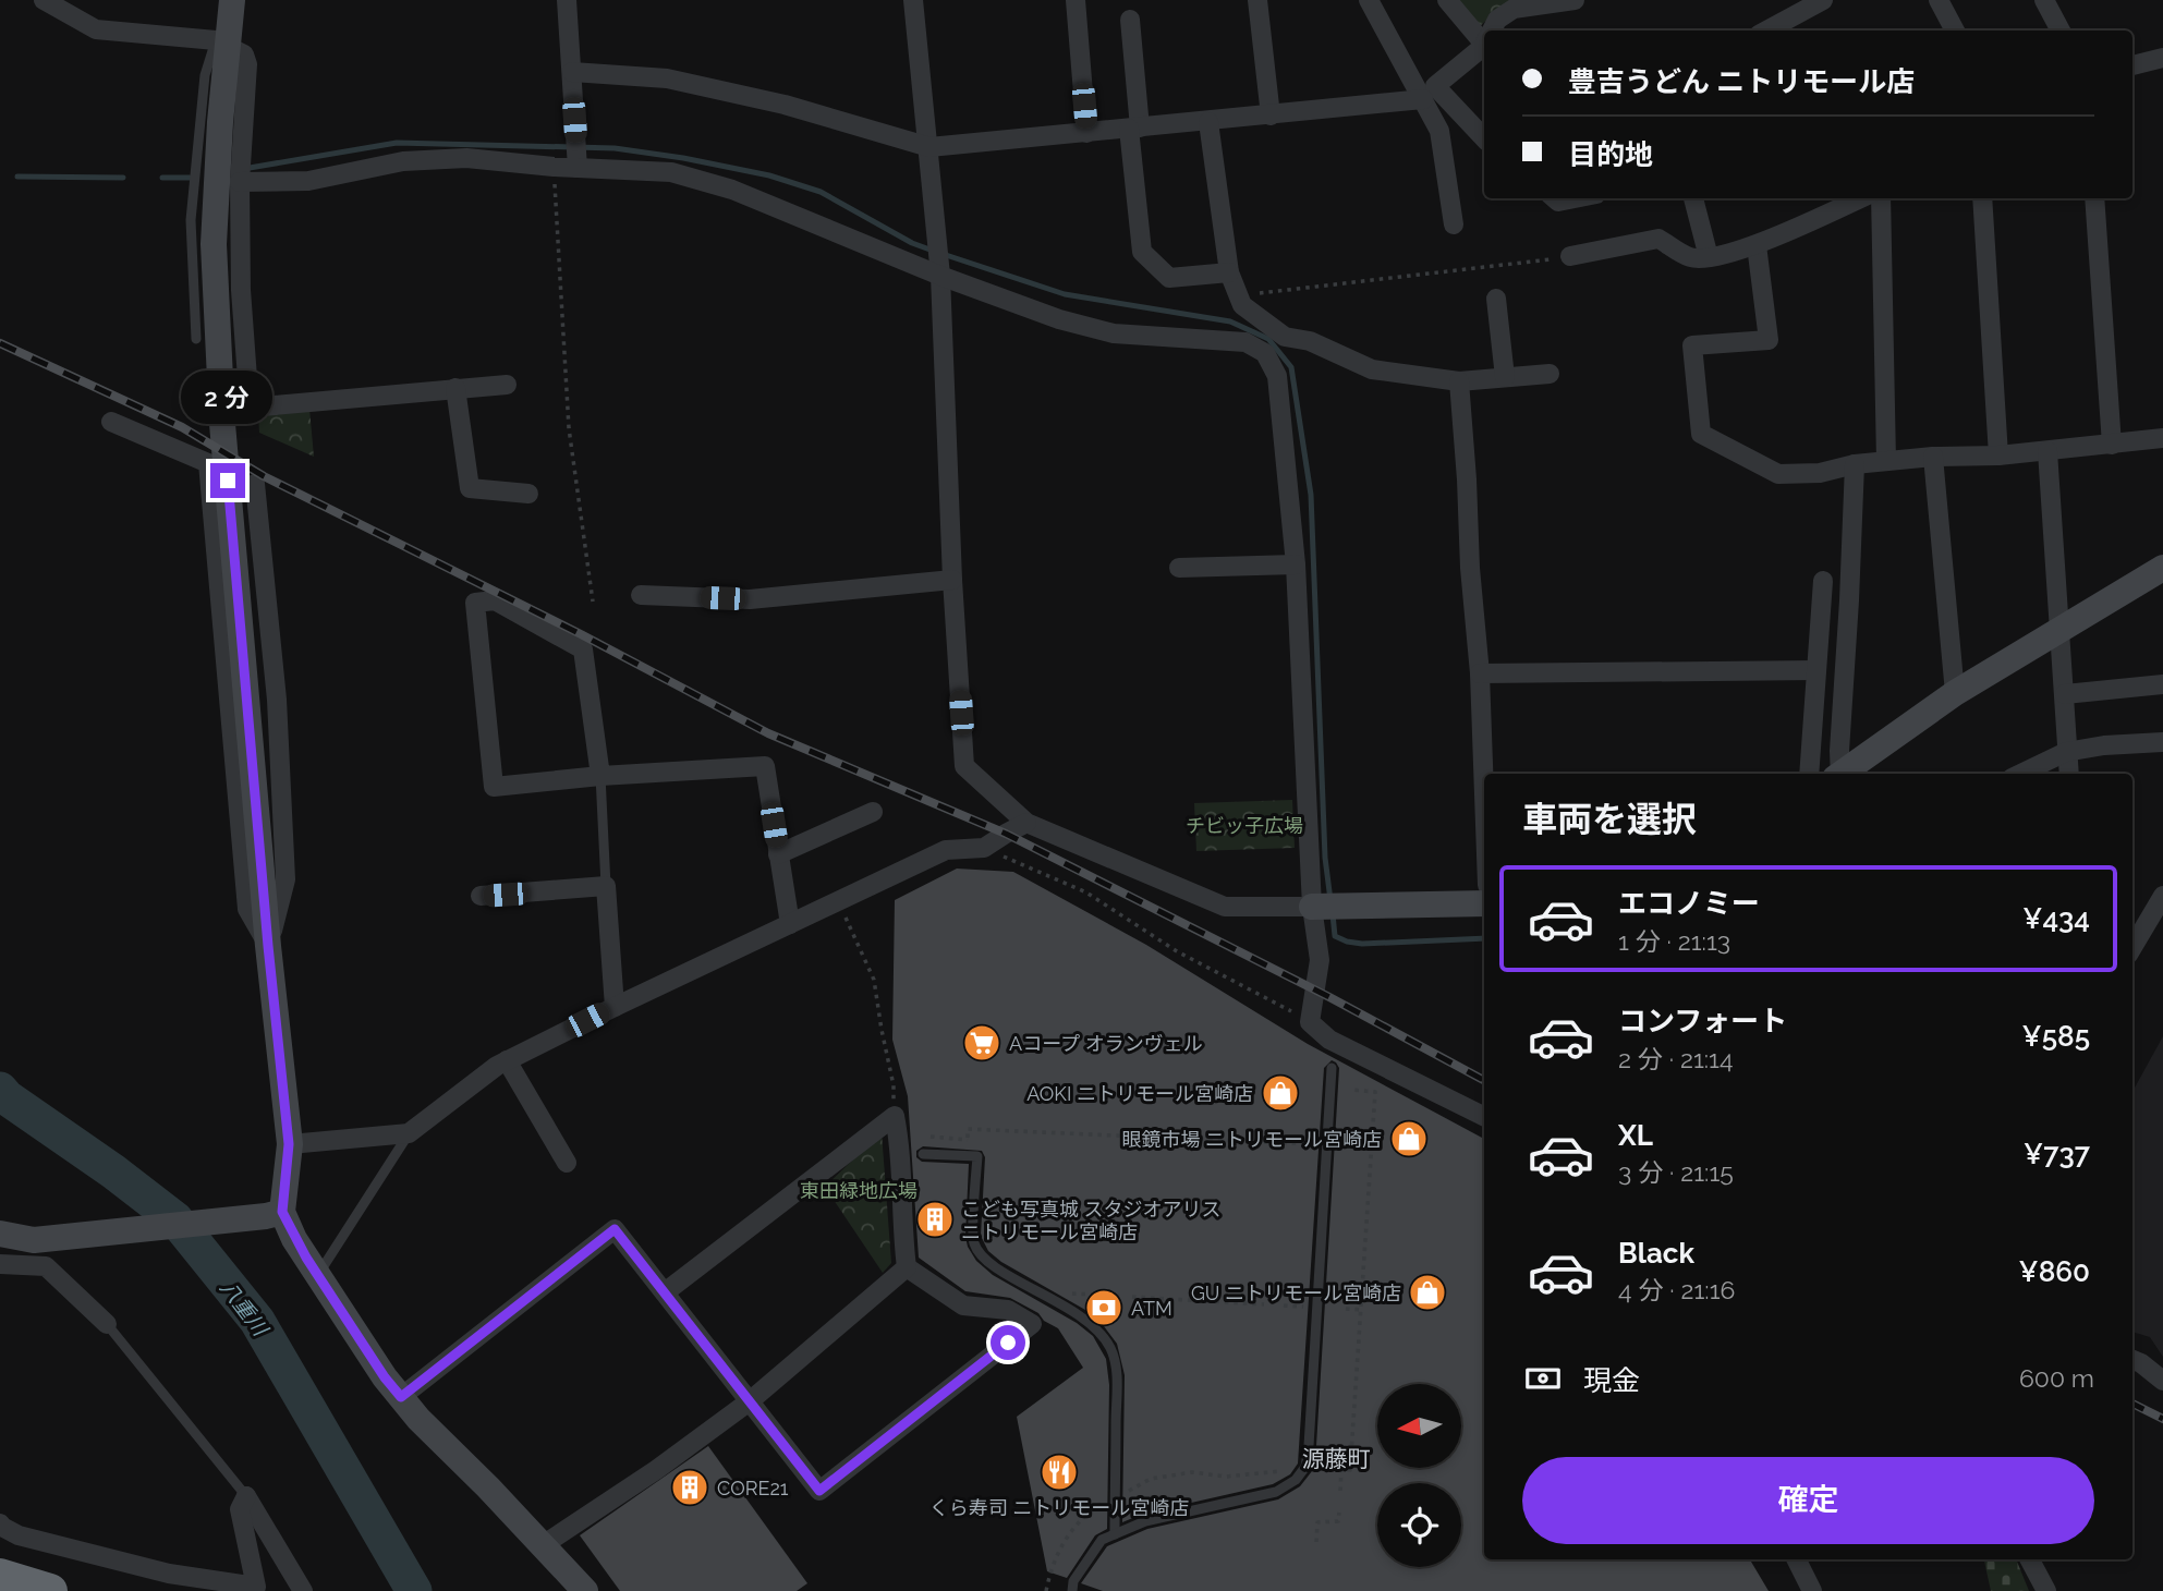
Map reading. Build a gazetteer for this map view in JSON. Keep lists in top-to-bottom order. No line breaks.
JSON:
{"districts":["源藤町"],"water":["八重川"],"parks":["チビッ子広場","東田緑地広場"],"places":{"supermarket":["Aコープ オランヴェル"],"shop":["AOKI ニトリモール宮崎店","眼鏡市場 ニトリモール宮崎店","GU ニトリモール宮崎店"],"building":["こども写真城 スタジオアリス ニトリモール宮崎店","CORE21"],"bank":["ATM"],"restaurant":["くら寿司 ニトリモール宮崎店"]},"north":"left","page":{"banner":["豊吉うどん ニトリモール店","目的地"],"bubble":"2 分","heading":"車両を選択","list":[{"name":"エコノミー","note":"1 分 · 21:13","value":"¥434"},{"name":"コンフォート","note":"2 分 · 21:14","value":"¥585"},{"name":"XL","note":"3 分 · 21:15","value":"¥737"},{"name":"Black","note":"4 分 · 21:16","value":"¥860"}],"pay":["現金","600 m"],"buttons":"確定"}}
